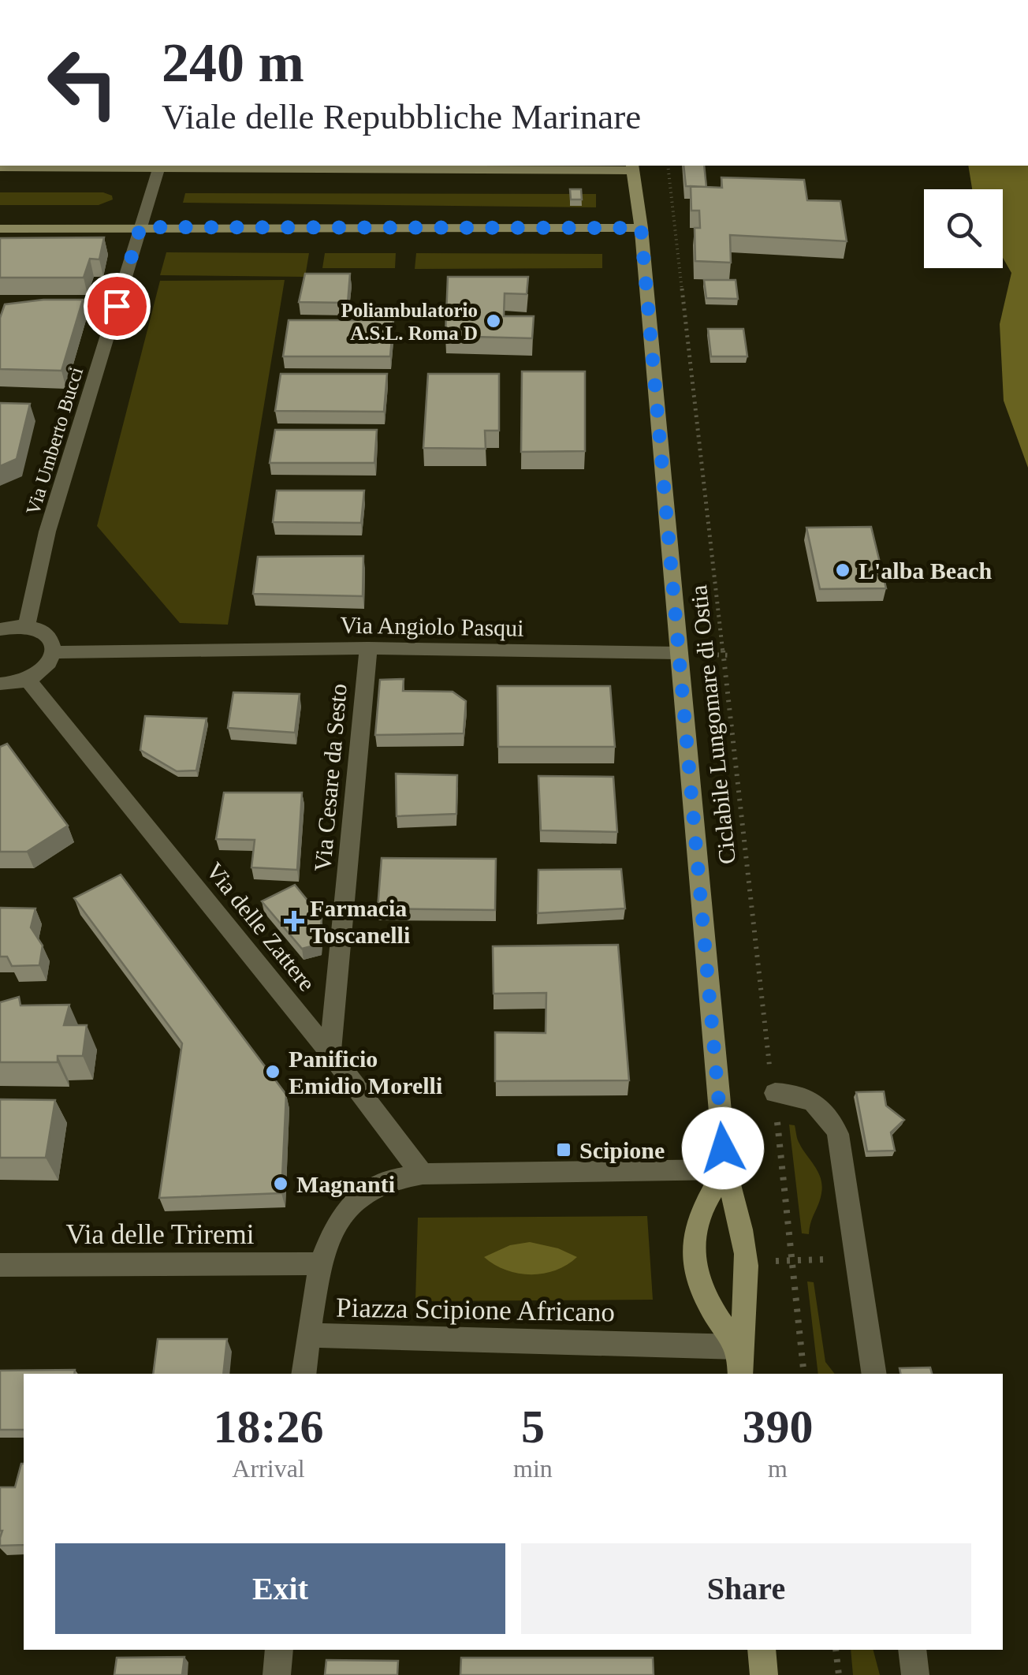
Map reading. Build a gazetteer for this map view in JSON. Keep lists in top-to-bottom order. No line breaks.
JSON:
{"streets":{"street":["Via Umberto Bucci","Via Angiolo Pasqui","Via Cesare da Sesto","Via delle Zattere","Via delle Triremi","Piazza Scipione Africano"],"path":["Ciclabile Lungomare di Ostia"]},"crossings":[["Via Angiolo Pasqui","Via Cesare da Sesto"],["Via Cesare da Sesto","Via delle Zattere"],["Via delle Zattere","Piazza Scipione Africano"],["Via delle Triremi","Piazza Scipione Africano"]],"places":{"other":["Poliambulatorio A.S.L. Roma D","L'alba Beach","Panificio Emidio Morelli","Magnanti"],"health":["Farmacia Toscanelli"],"transit":["Scipione"]},"page":{"turn":["240 m","Viale delle Repubbliche Marinare"],"eta":["18:26","Arrival","5","min","390","m"],"buttons":["Exit","Share"]}}
